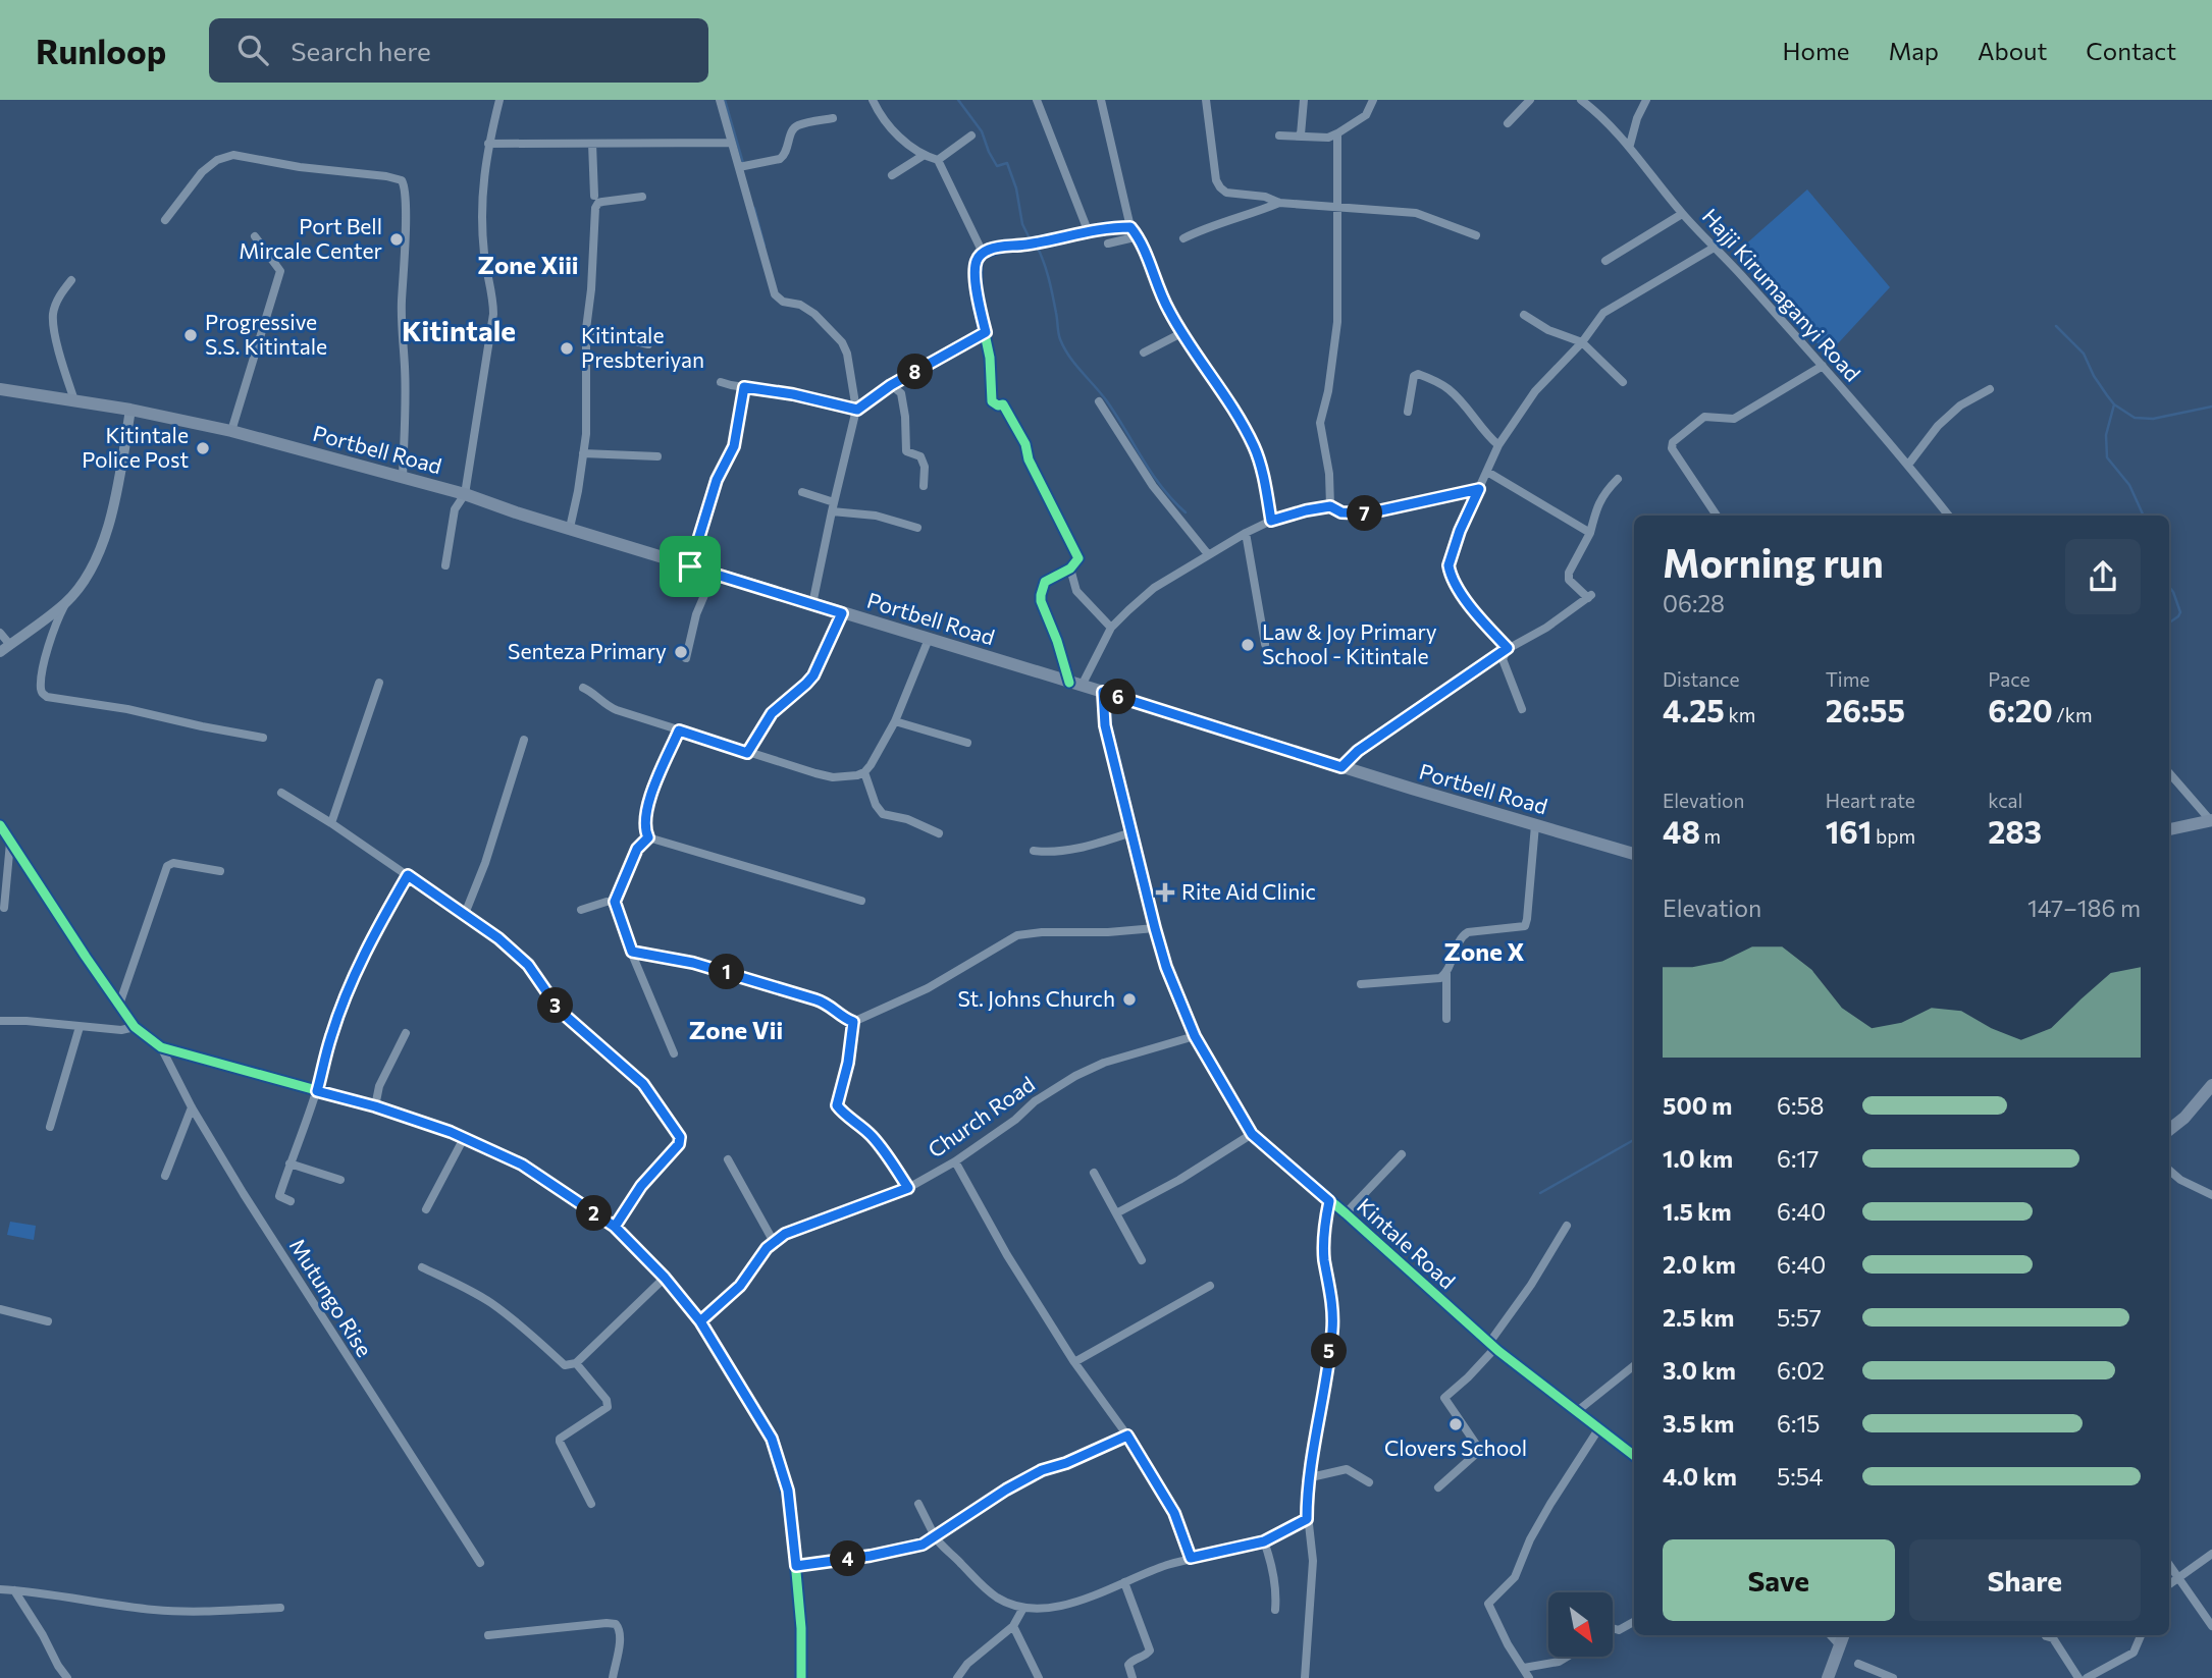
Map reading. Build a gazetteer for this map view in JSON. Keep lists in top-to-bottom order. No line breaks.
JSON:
{"streets":{"main road":["Portbell Road"],"street":["Hajji Kirumaganyi Road","Church Road","Kintale Road","Mutungo Rise"]},"crossings":[["Portbell Road","Kintale Road"],["Church Road","Kintale Road"]],"districts":["Zone Xiii","Kitintale","Zone X","Zone Vii"],"places":{"other":["Port Bell Mircale Center","Progressive S.S. Kitintale","Kitintale Presbteriyan","Kitintale Police Post","Law & Joy Primary School - Kitintale","Senteza Primary","St. Johns Church","Clovers School"],"health":["Rite Aid Clinic"]},"north":"bottom right","page":{"header":"Runloop","search":"Search here","nav":["Home","Map","About","Contact"],"pins":["8","7","6","1","3","2","5","4"],"heading":["Morning run","06:28"],"stats":[["Distance","4.25 km"],["Time","26:55"],["Pace","6:20 /km"],["Elevation","48 m"],["Heart rate","161 bpm"],["kcal","283"]],"chart":["Elevation","147–186 m"],"list":[{"name":"500 m","note":"6:58"},{"name":"1.0 km","note":"6:17"},{"name":"1.5 km","note":"6:40"},{"name":"2.0 km","note":"6:40"},{"name":"2.5 km","note":"5:57"},{"name":"3.0 km","note":"6:02"},{"name":"3.5 km","note":"6:15"},{"name":"4.0 km","note":"5:54"}],"buttons":["Save","Share"]}}
